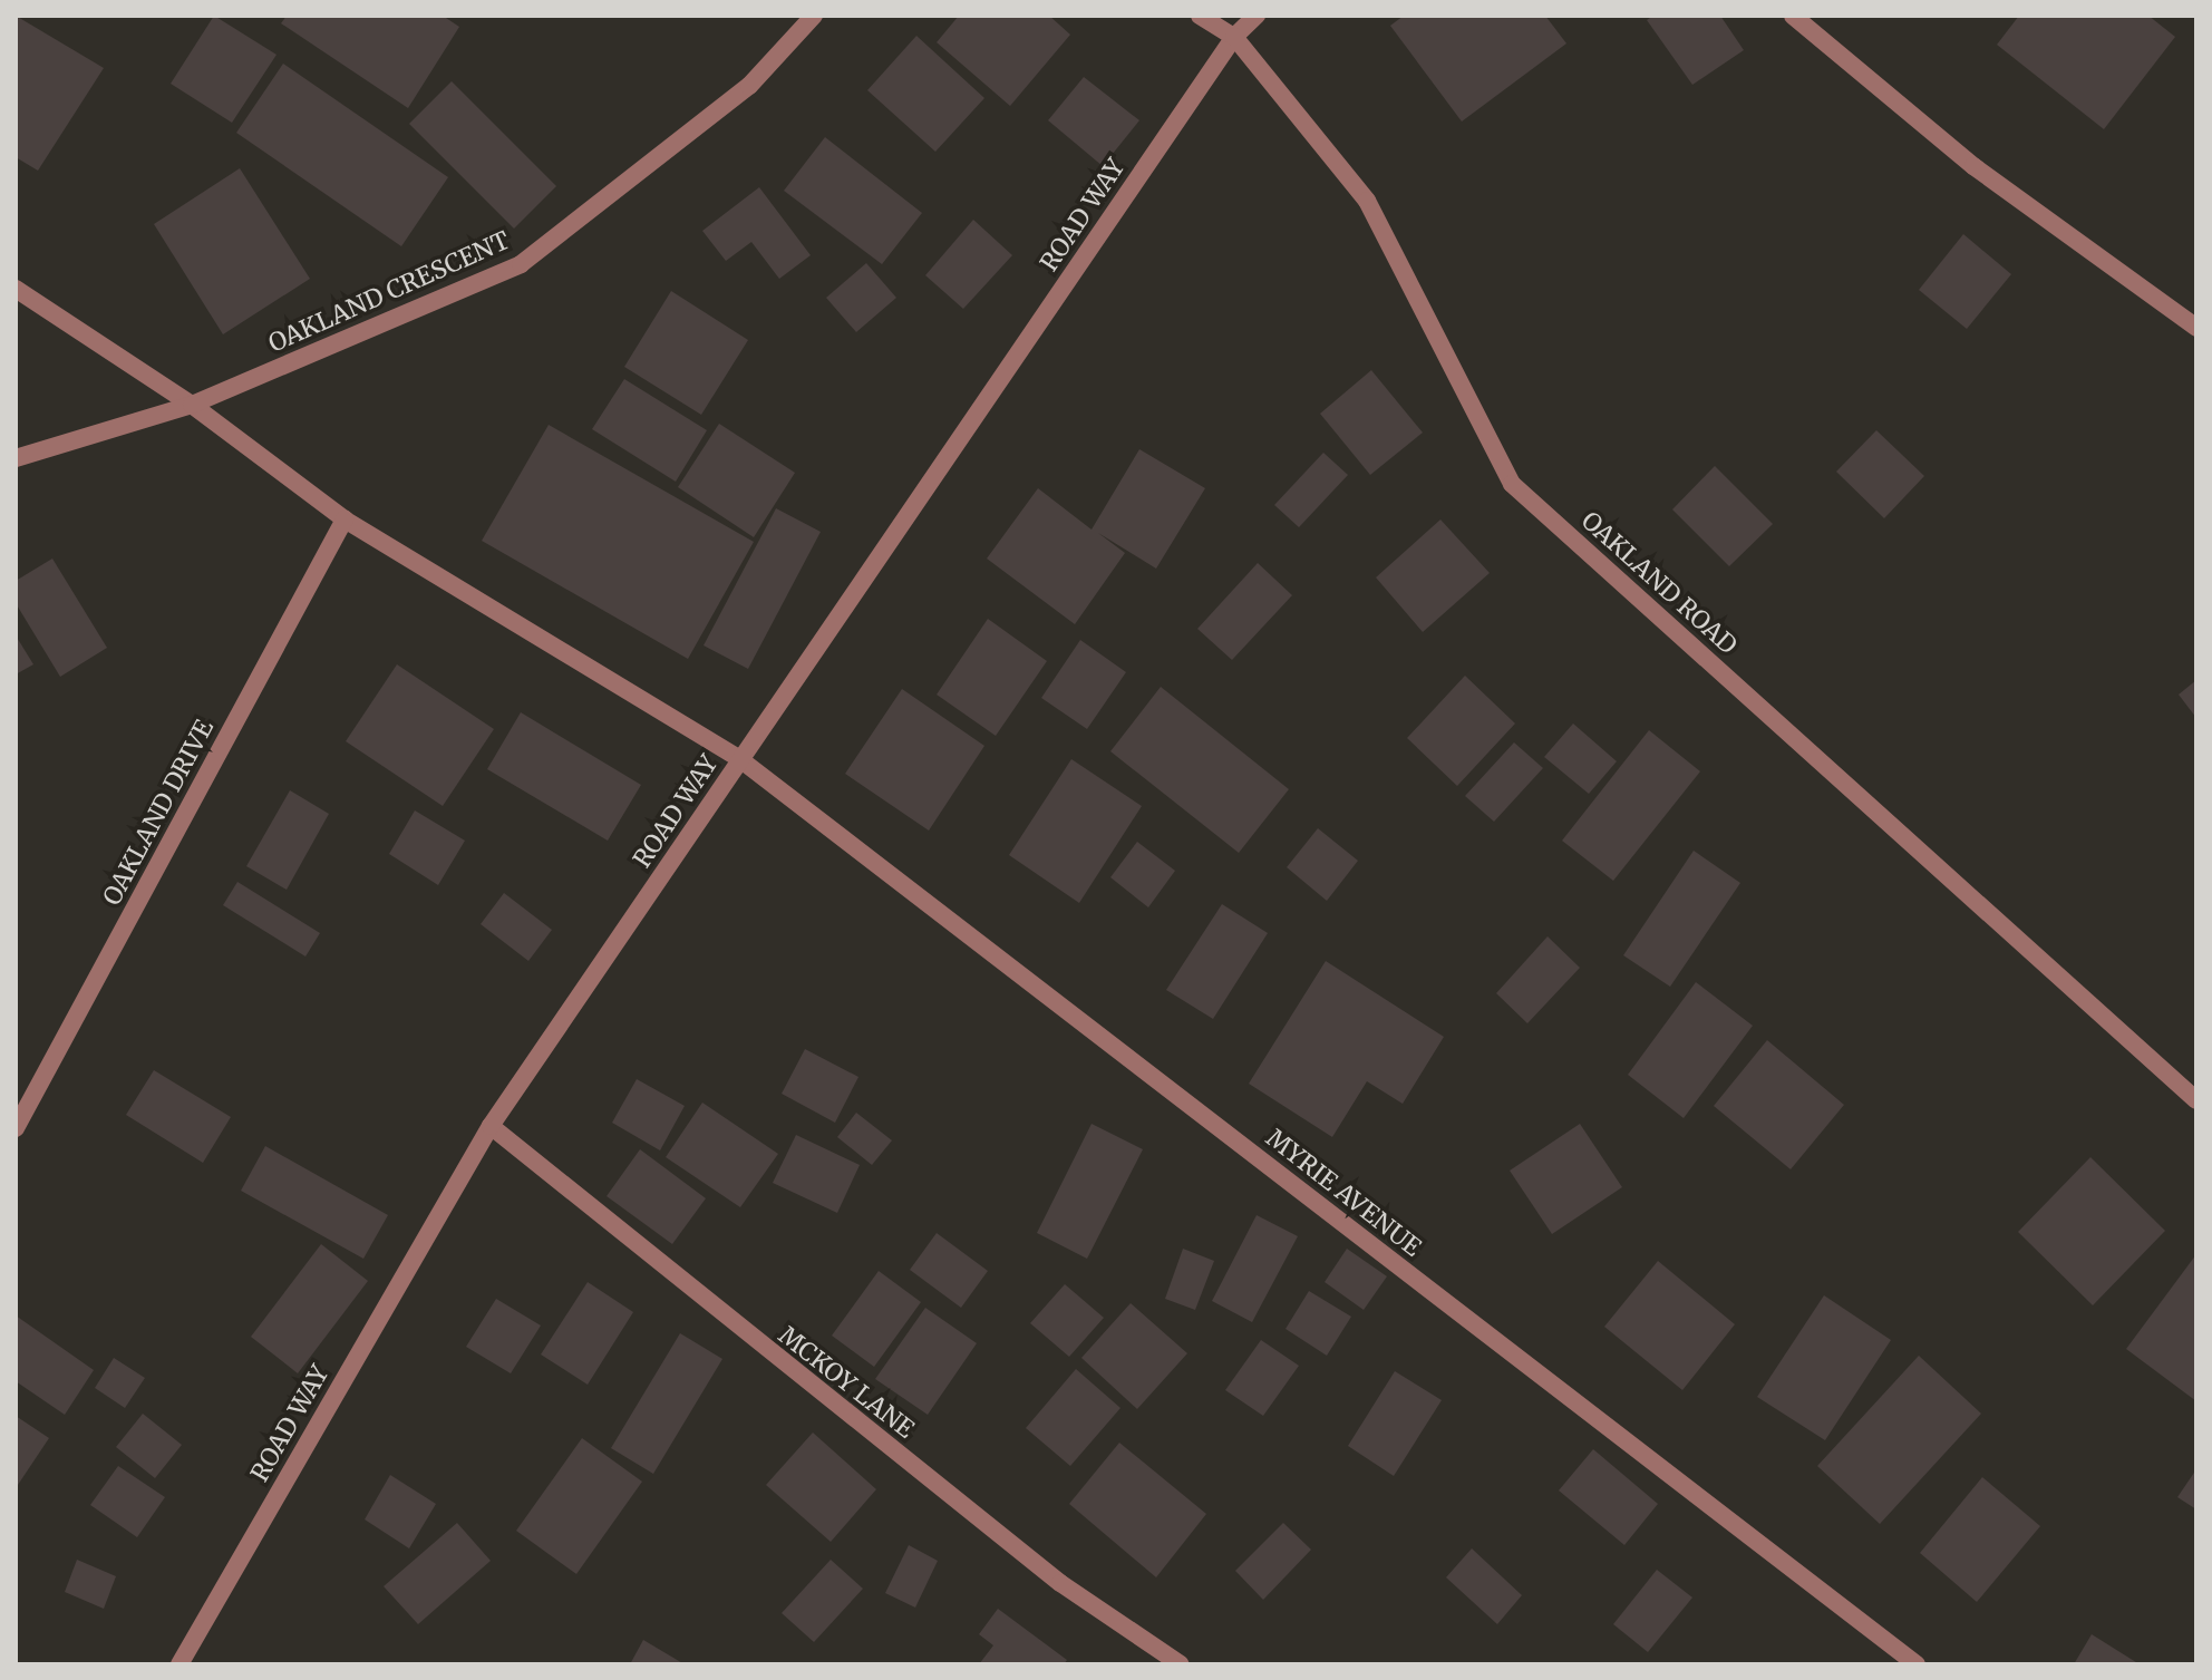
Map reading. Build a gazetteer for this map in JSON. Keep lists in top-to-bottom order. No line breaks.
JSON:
{"streets":{"street":["ROAD WAY","OAKLAND CRESCENT","OAKLAND ROAD","OAKLAND DRIVE","MYRIE AVENUE","MCKOY LANE"]},"crossings":[["ROAD WAY","OAKLAND ROAD"],["ROAD WAY","MYRIE AVENUE"],["ROAD WAY","MCKOY LANE"],["OAKLAND CRESCENT","MYRIE AVENUE"],["OAKLAND DRIVE","MYRIE AVENUE"]]}
